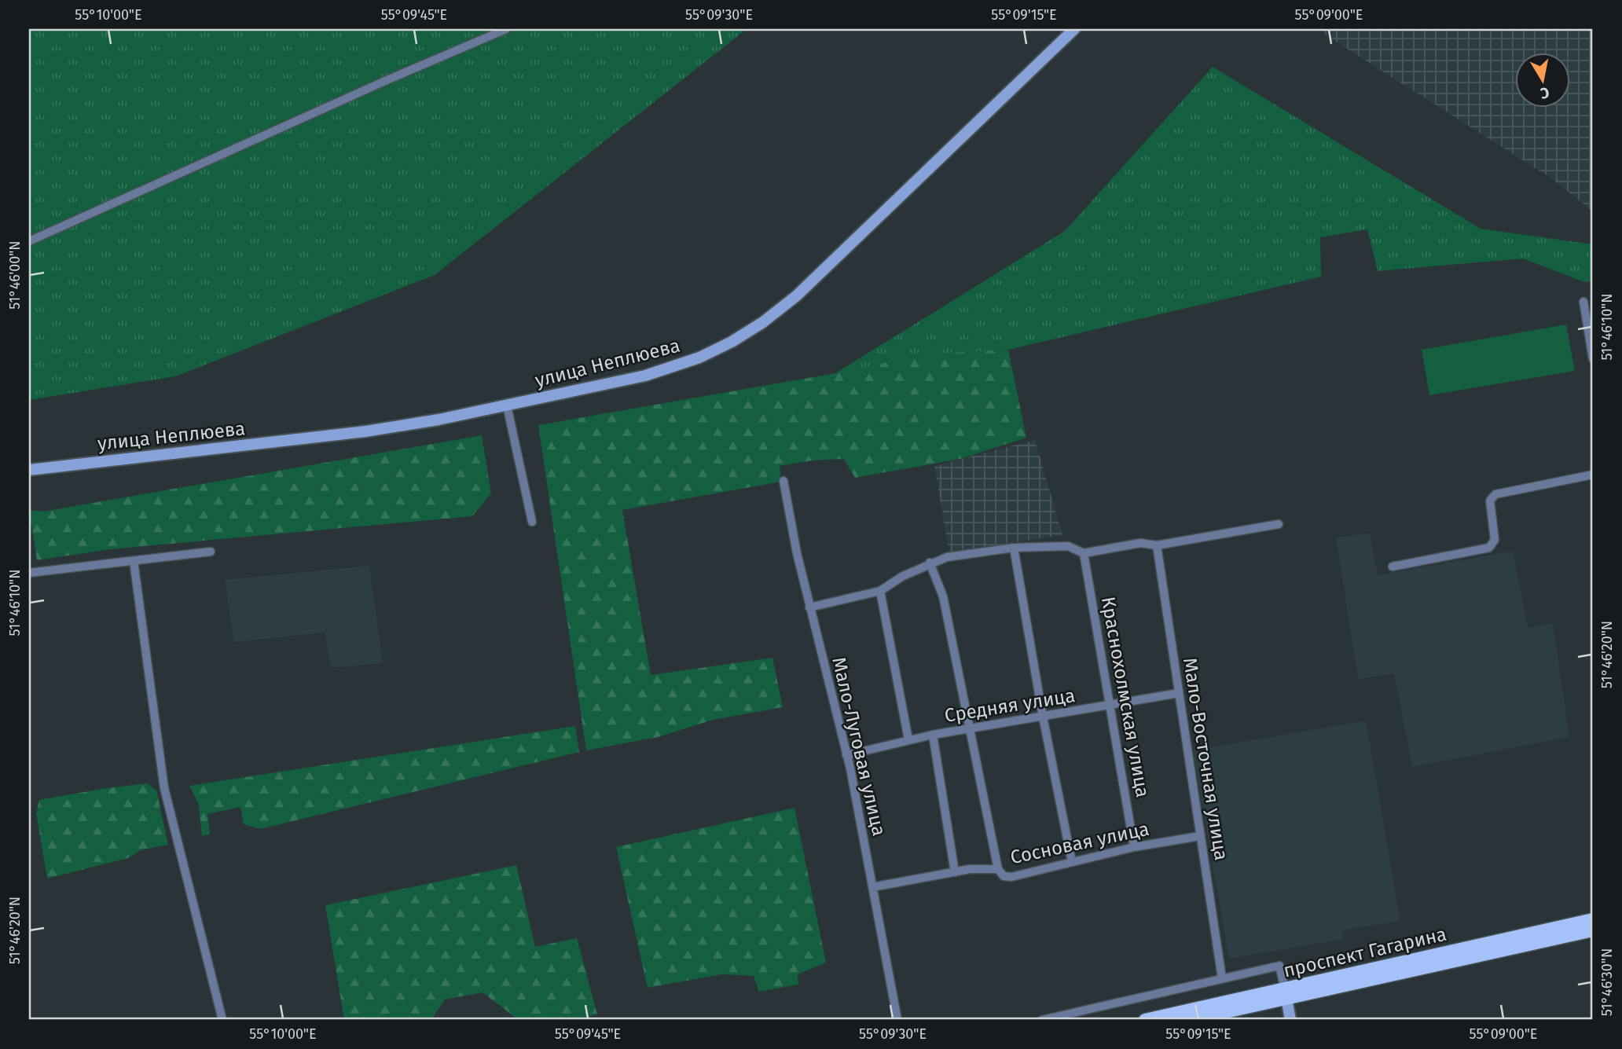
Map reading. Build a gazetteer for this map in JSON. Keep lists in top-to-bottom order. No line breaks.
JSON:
{"streets":{"main road":["улица Неплюева","проспект Гагарина"],"street":["Краснохолмская улица","Средняя улица","Мало-Луговая улица","Мало-Восточная улица","Сосновая улица"]},"crossings":[["Краснохолмская улица","Средняя улица"],["Краснохолмская улица","Сосновая улица"],["Средняя улица","Мало-Луговая улица"],["Средняя улица","Мало-Восточная улица"],["Мало-Луговая улица","Сосновая улица"],["Мало-Восточная улица","Сосновая улица"]],"north":"bottom","coordinates":["55°10'00\"E","55°09'45\"E","55°09'30\"E","55°09'15\"E","55°09'00\"E","51°46'00\"N","51°46'10\"N","51°46'20\"N","51°46'30\"N"]}
